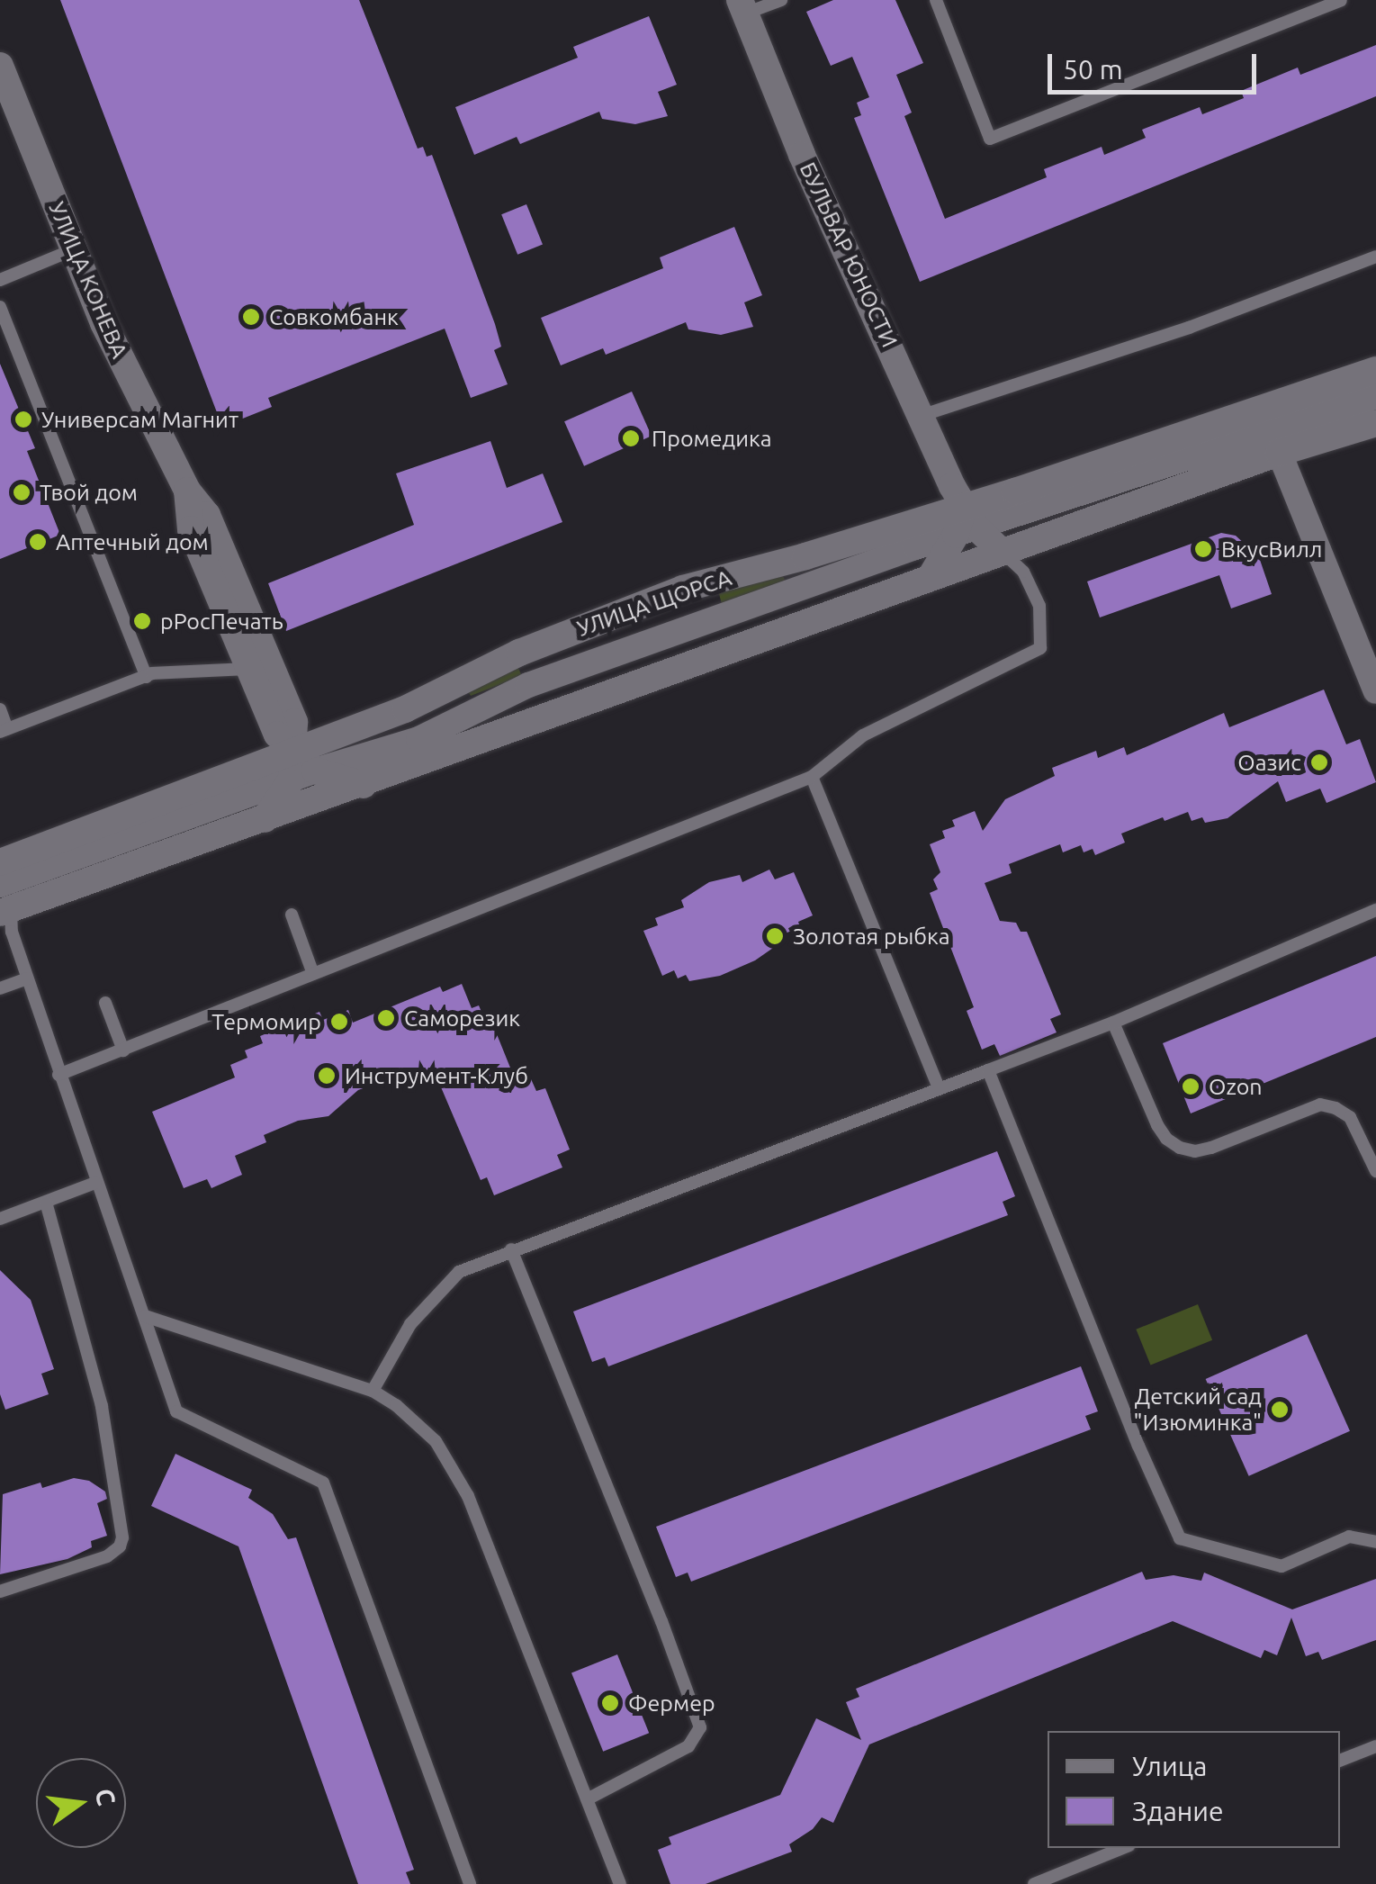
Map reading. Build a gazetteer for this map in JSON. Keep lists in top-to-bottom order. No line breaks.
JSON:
{"streets":{"main road":["БУЛЬВАР ЮНОСТИ","УЛИЦА КОНЕВА","УЛИЦА ЩОРСА"]},"crossings":[["БУЛЬВАР ЮНОСТИ","УЛИЦА ЩОРСА"],["УЛИЦА КОНЕВА","УЛИЦА ЩОРСА"]],"places":["Совкомбанк","Универсам Магнит","Промедика","Твой дом","Аптечный дом","ВкусВилл","рРосПечать","Оазис","Золотая рыбка","Саморезик","Термомир","Инструмент-Клуб","Ozon","Детский сад \"Изюминка\"","Фермер"],"legend":["Улица","Здание"],"scale_bar":"50 m","north":"right"}
